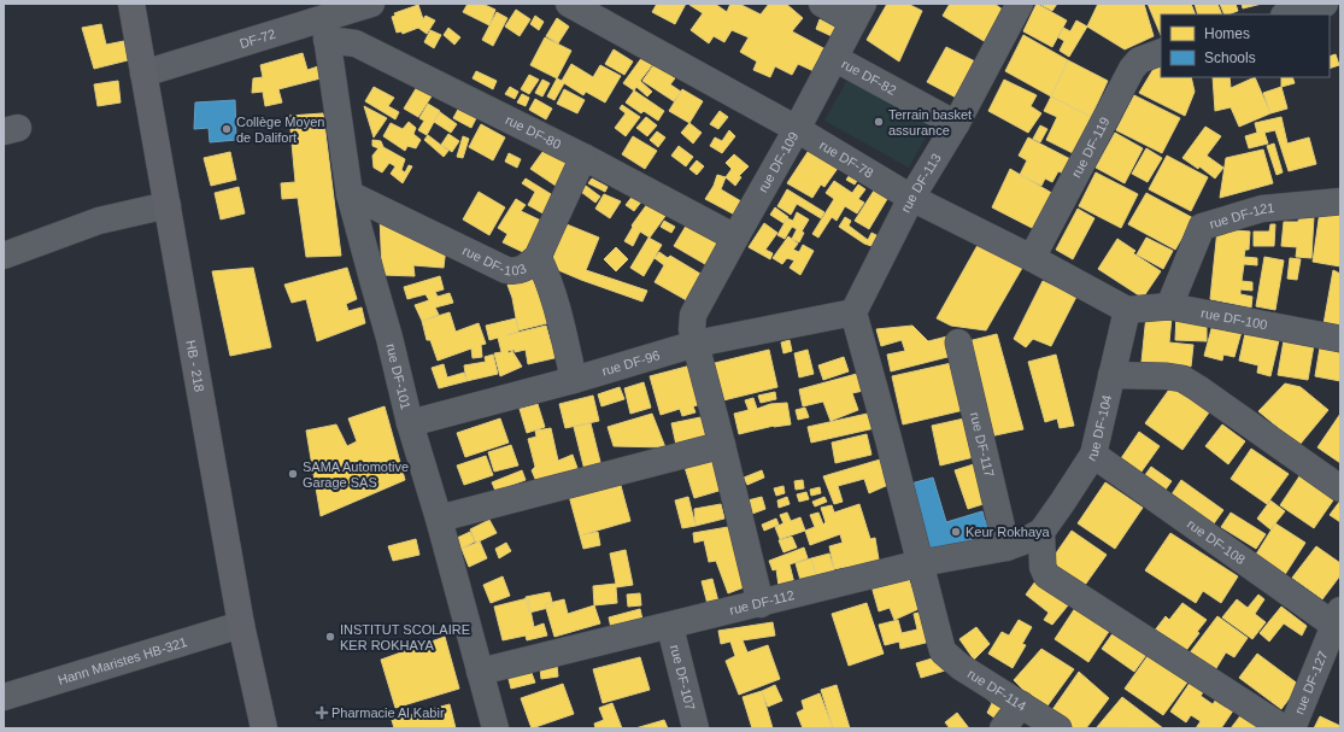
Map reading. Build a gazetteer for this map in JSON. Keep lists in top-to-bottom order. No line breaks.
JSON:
{"streets":{"main road":["HB - 218"],"street":["DF-72","rue DF-82","rue DF-80","rue DF-119","rue DF-78","rue DF-109","rue DF-113","rue DF-121","rue DF-103","rue DF-100","rue DF-96","rue DF-101","rue DF-104","rue DF-117","rue DF-108","rue DF-112","Hann Maristes HB-321","rue DF-107","rue DF-127","rue DF-114"]},"crossings":[["DF-72","rue DF-80"],["DF-72","HB - 218"],["DF-72","rue DF-101"],["rue DF-82","rue DF-109"],["rue DF-82","rue DF-113"],["rue DF-80","rue DF-109"],["rue DF-80","rue DF-103"],["rue DF-80","rue DF-101"],["rue DF-119","rue DF-78"],["rue DF-78","rue DF-109"],["rue DF-78","rue DF-113"],["rue DF-78","rue DF-100"],["rue DF-78","rue DF-104"],["rue DF-109","rue DF-96"],["rue DF-113","rue DF-96"],["rue DF-113","rue DF-114"],["rue DF-121","rue DF-100"],["rue DF-103","rue DF-101"],["rue DF-100","rue DF-104"],["rue DF-96","rue DF-101"],["rue DF-96","rue DF-114"],["HB - 218","Hann Maristes HB-321"],["rue DF-101","rue DF-112"],["rue DF-104","rue DF-108"],["rue DF-104","rue DF-112"],["rue DF-117","rue DF-112"],["rue DF-108","rue DF-127"],["rue DF-112","rue DF-107"],["rue DF-112","rue DF-114"]],"places":{"other":["Terrain basket assurance","Collège Moyen de Dalifort","SAMA Automotive Garage SAS","Keur Rokhaya","INSTITUT SCOLAIRE KER ROKHAYA"],"health":["Pharmacie Al Kabir"]},"legend":["Homes","Schools"]}
